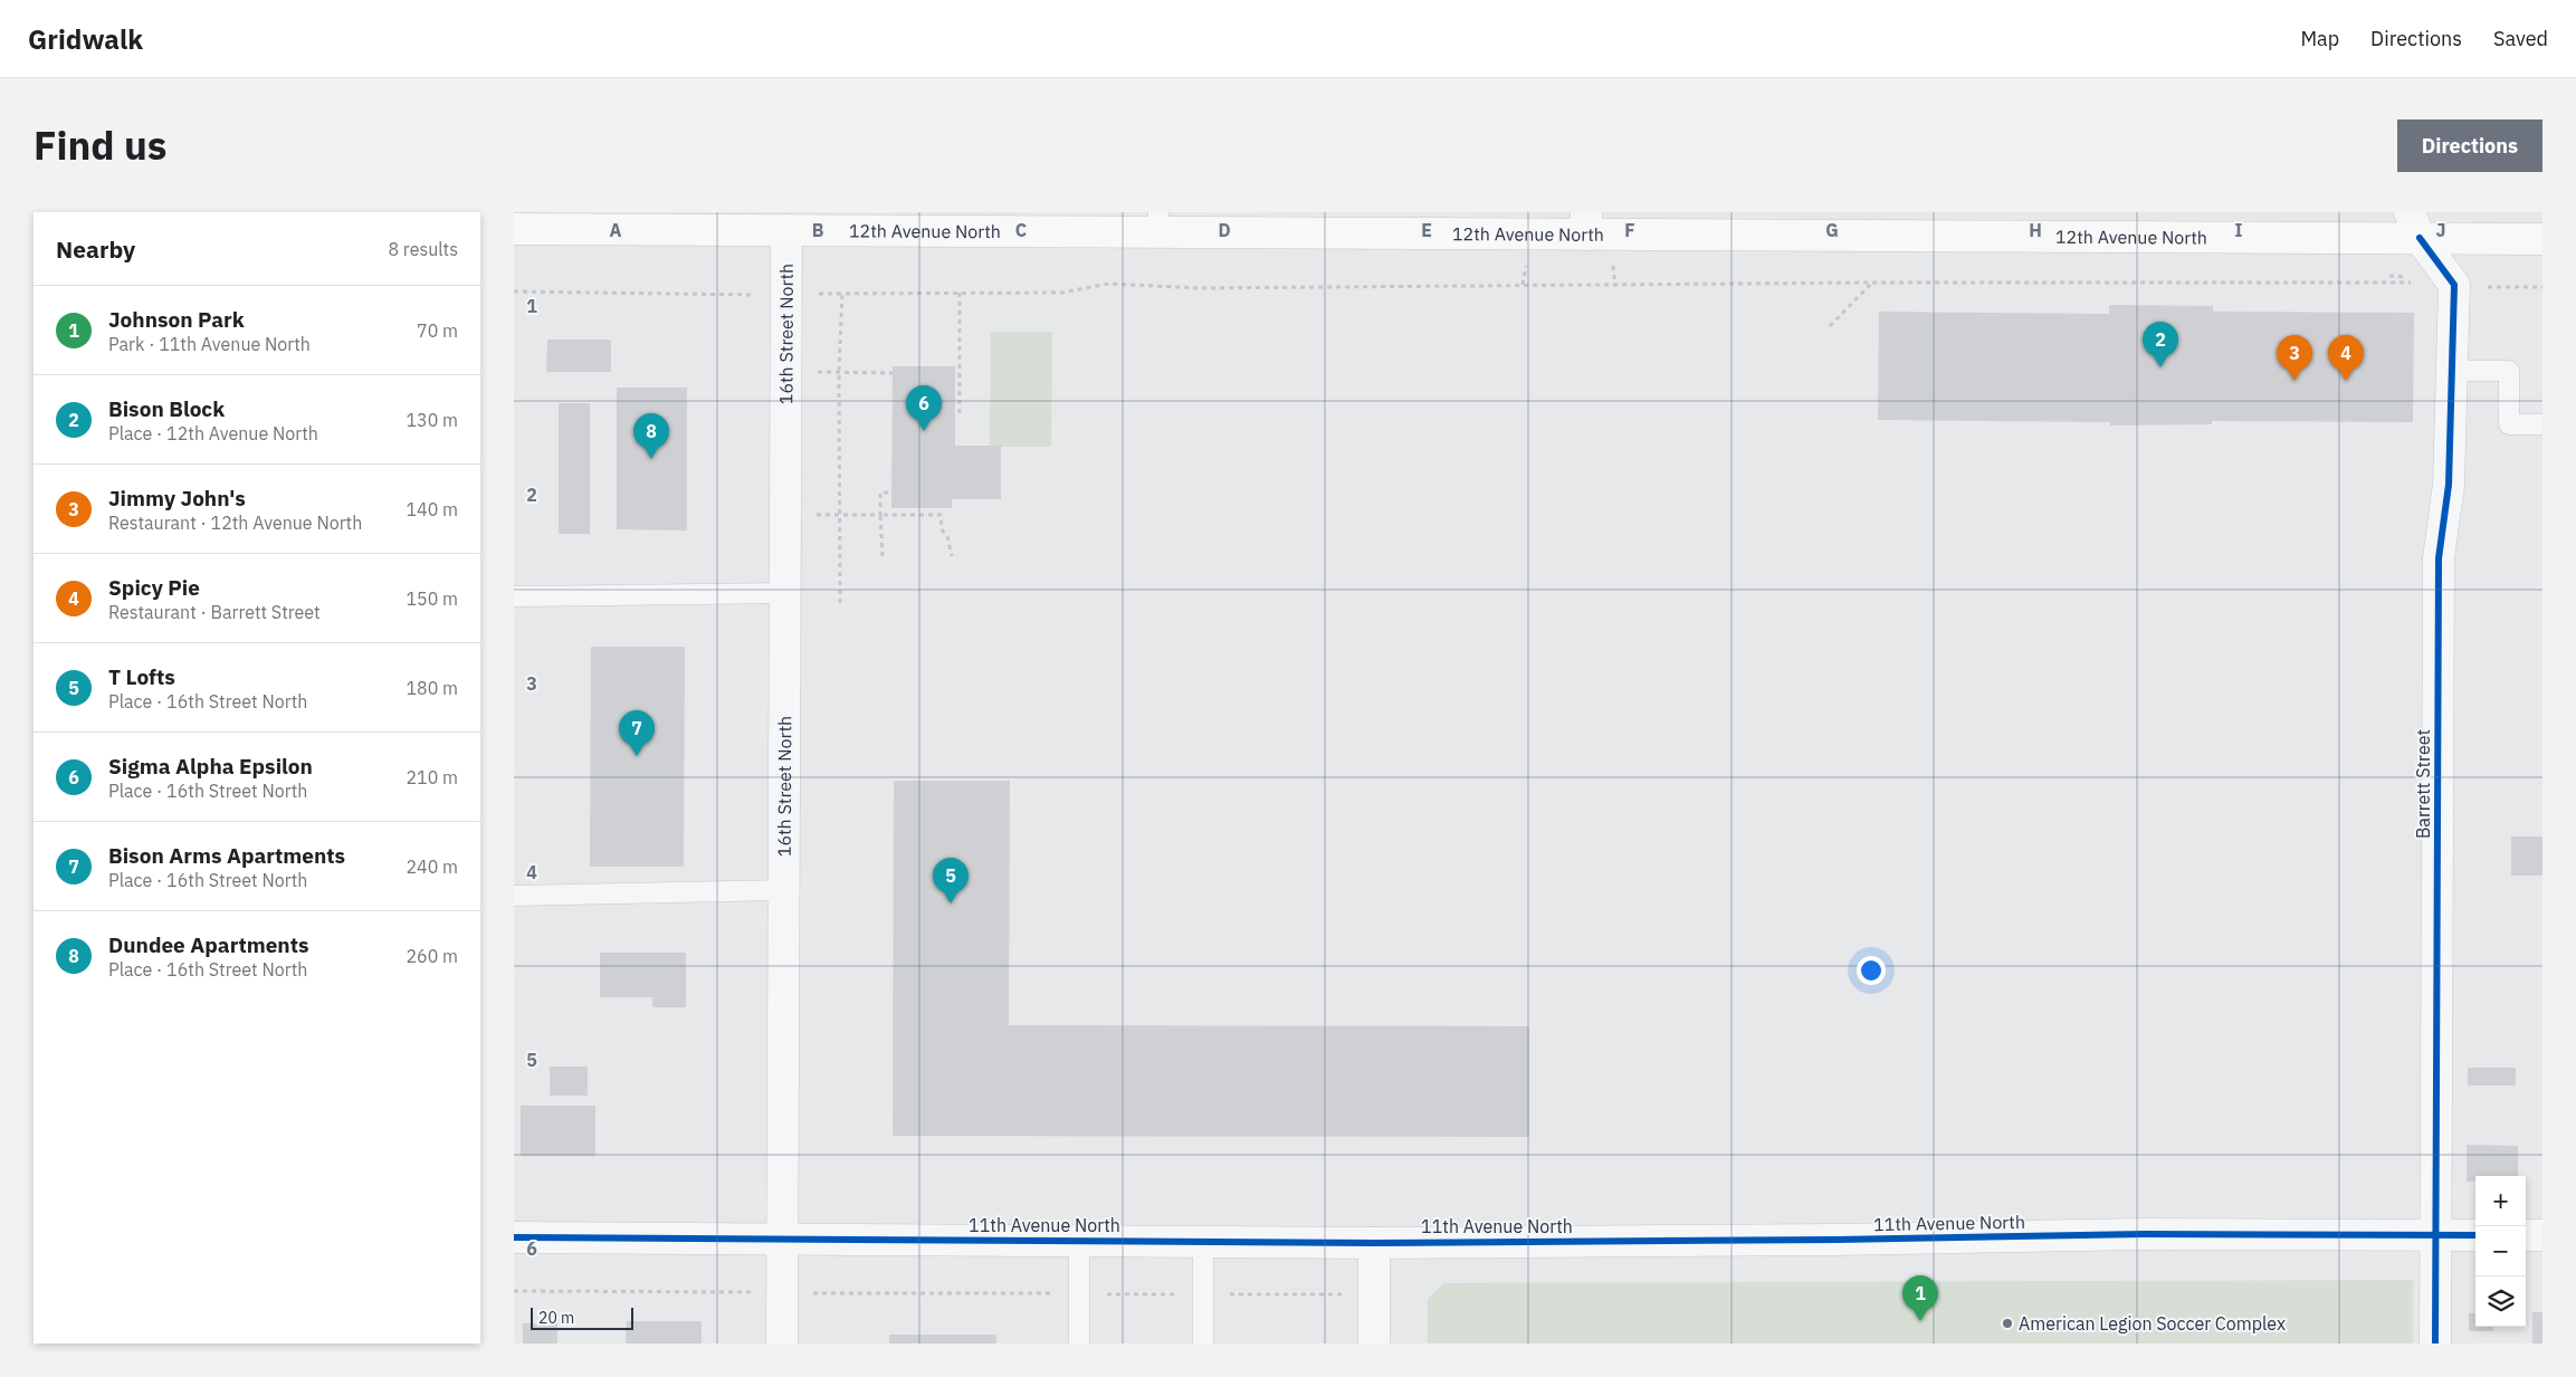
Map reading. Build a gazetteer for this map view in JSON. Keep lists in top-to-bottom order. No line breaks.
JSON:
{"streets":{"main road":["12th Avenue North"],"street":["16th Street North","Barrett Street","11th Avenue North"]},"crossings":[["12th Avenue North","16th Street North"],["16th Street North","11th Avenue North"],["Barrett Street","11th Avenue North"]],"places":["American Legion Soccer Complex"],"scale_bar":"20 m","page":{"header":"Gridwalk","nav":["Map","Directions","Saved"],"title":"Find us","buttons":"Directions","heading":["Nearby","8 results"],"list":[{"mark":"1","name":"Johnson Park","note":"Park · 11th Avenue North","value":"70 m"},{"mark":"2","name":"Bison Block","note":"Place · 12th Avenue North","value":"130 m"},{"mark":"3","name":"Jimmy John's","note":"Restaurant · 12th Avenue North","value":"140 m"},{"mark":"4","name":"Spicy Pie","note":"Restaurant · Barrett Street","value":"150 m"},{"mark":"5","name":"T Lofts","note":"Place · 16th Street North","value":"180 m"},{"mark":"6","name":"Sigma Alpha Epsilon","note":"Place · 16th Street North","value":"210 m"},{"mark":"7","name":"Bison Arms Apartments","note":"Place · 16th Street North","value":"240 m"},{"mark":"8","name":"Dundee Apartments","note":"Place · 16th Street North","value":"260 m"}],"pins":["2","3","4","6","8","7","5","1"],"map_buttons":["+","−"],"scale":"20 m"},"grid":{"columns":["A","B","C","D","E","F","G","H","I","J"],"rows":["1","2","3","4","5","6"]}}
